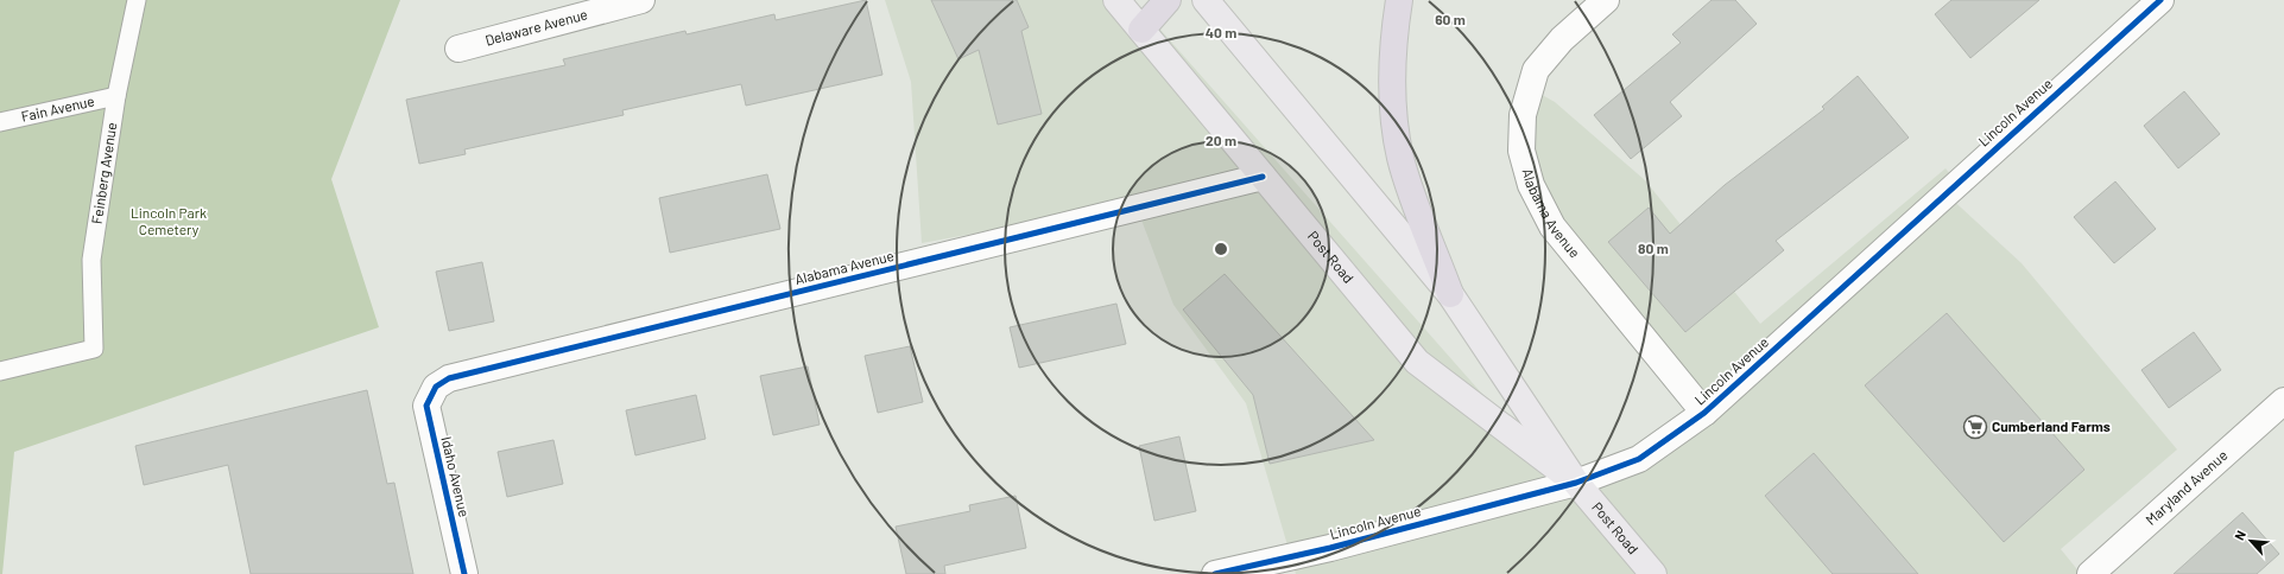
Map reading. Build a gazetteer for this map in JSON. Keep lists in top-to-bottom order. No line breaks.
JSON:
{"streets":{"main road":["Post Road"],"street":["Delaware Avenue","Lincoln Avenue","Alabama Avenue","Idaho Avenue","Maryland Avenue"],"lane":["Fain Avenue","Feinberg Avenue"]},"crossings":[["Fain Avenue","Feinberg Avenue"],["Lincoln Avenue","Alabama Avenue"],["Lincoln Avenue","Post Road"],["Alabama Avenue","Post Road"],["Alabama Avenue","Idaho Avenue"]],"parks":["Lincoln Park Cemetery"],"places":{"supermarket":["Cumberland Farms"]},"north":"top left","rings":["60 m","40 m","20 m","80 m"]}
